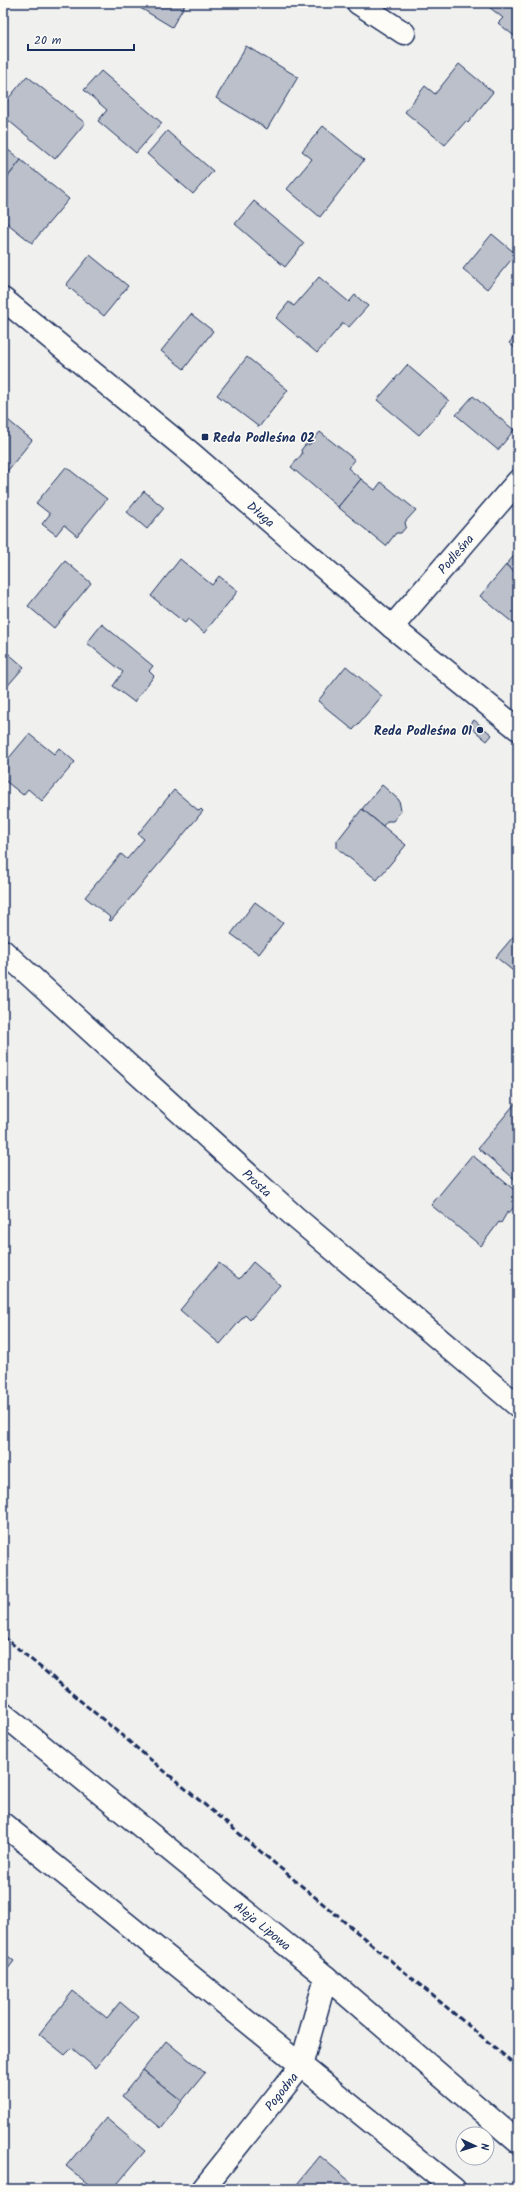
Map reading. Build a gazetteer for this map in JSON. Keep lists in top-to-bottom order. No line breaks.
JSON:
{"streets":{"street":["Długa","Podleśna","Prosta","Aleja Lipowa","Pogodna"]},"crossings":[["Długa","Podleśna"],["Aleja Lipowa","Pogodna"]],"places":{"transit":["Reda Podleśna 02"],"other":["Reda Podleśna 01"]},"scale_bar":"20 m","north":"right"}
